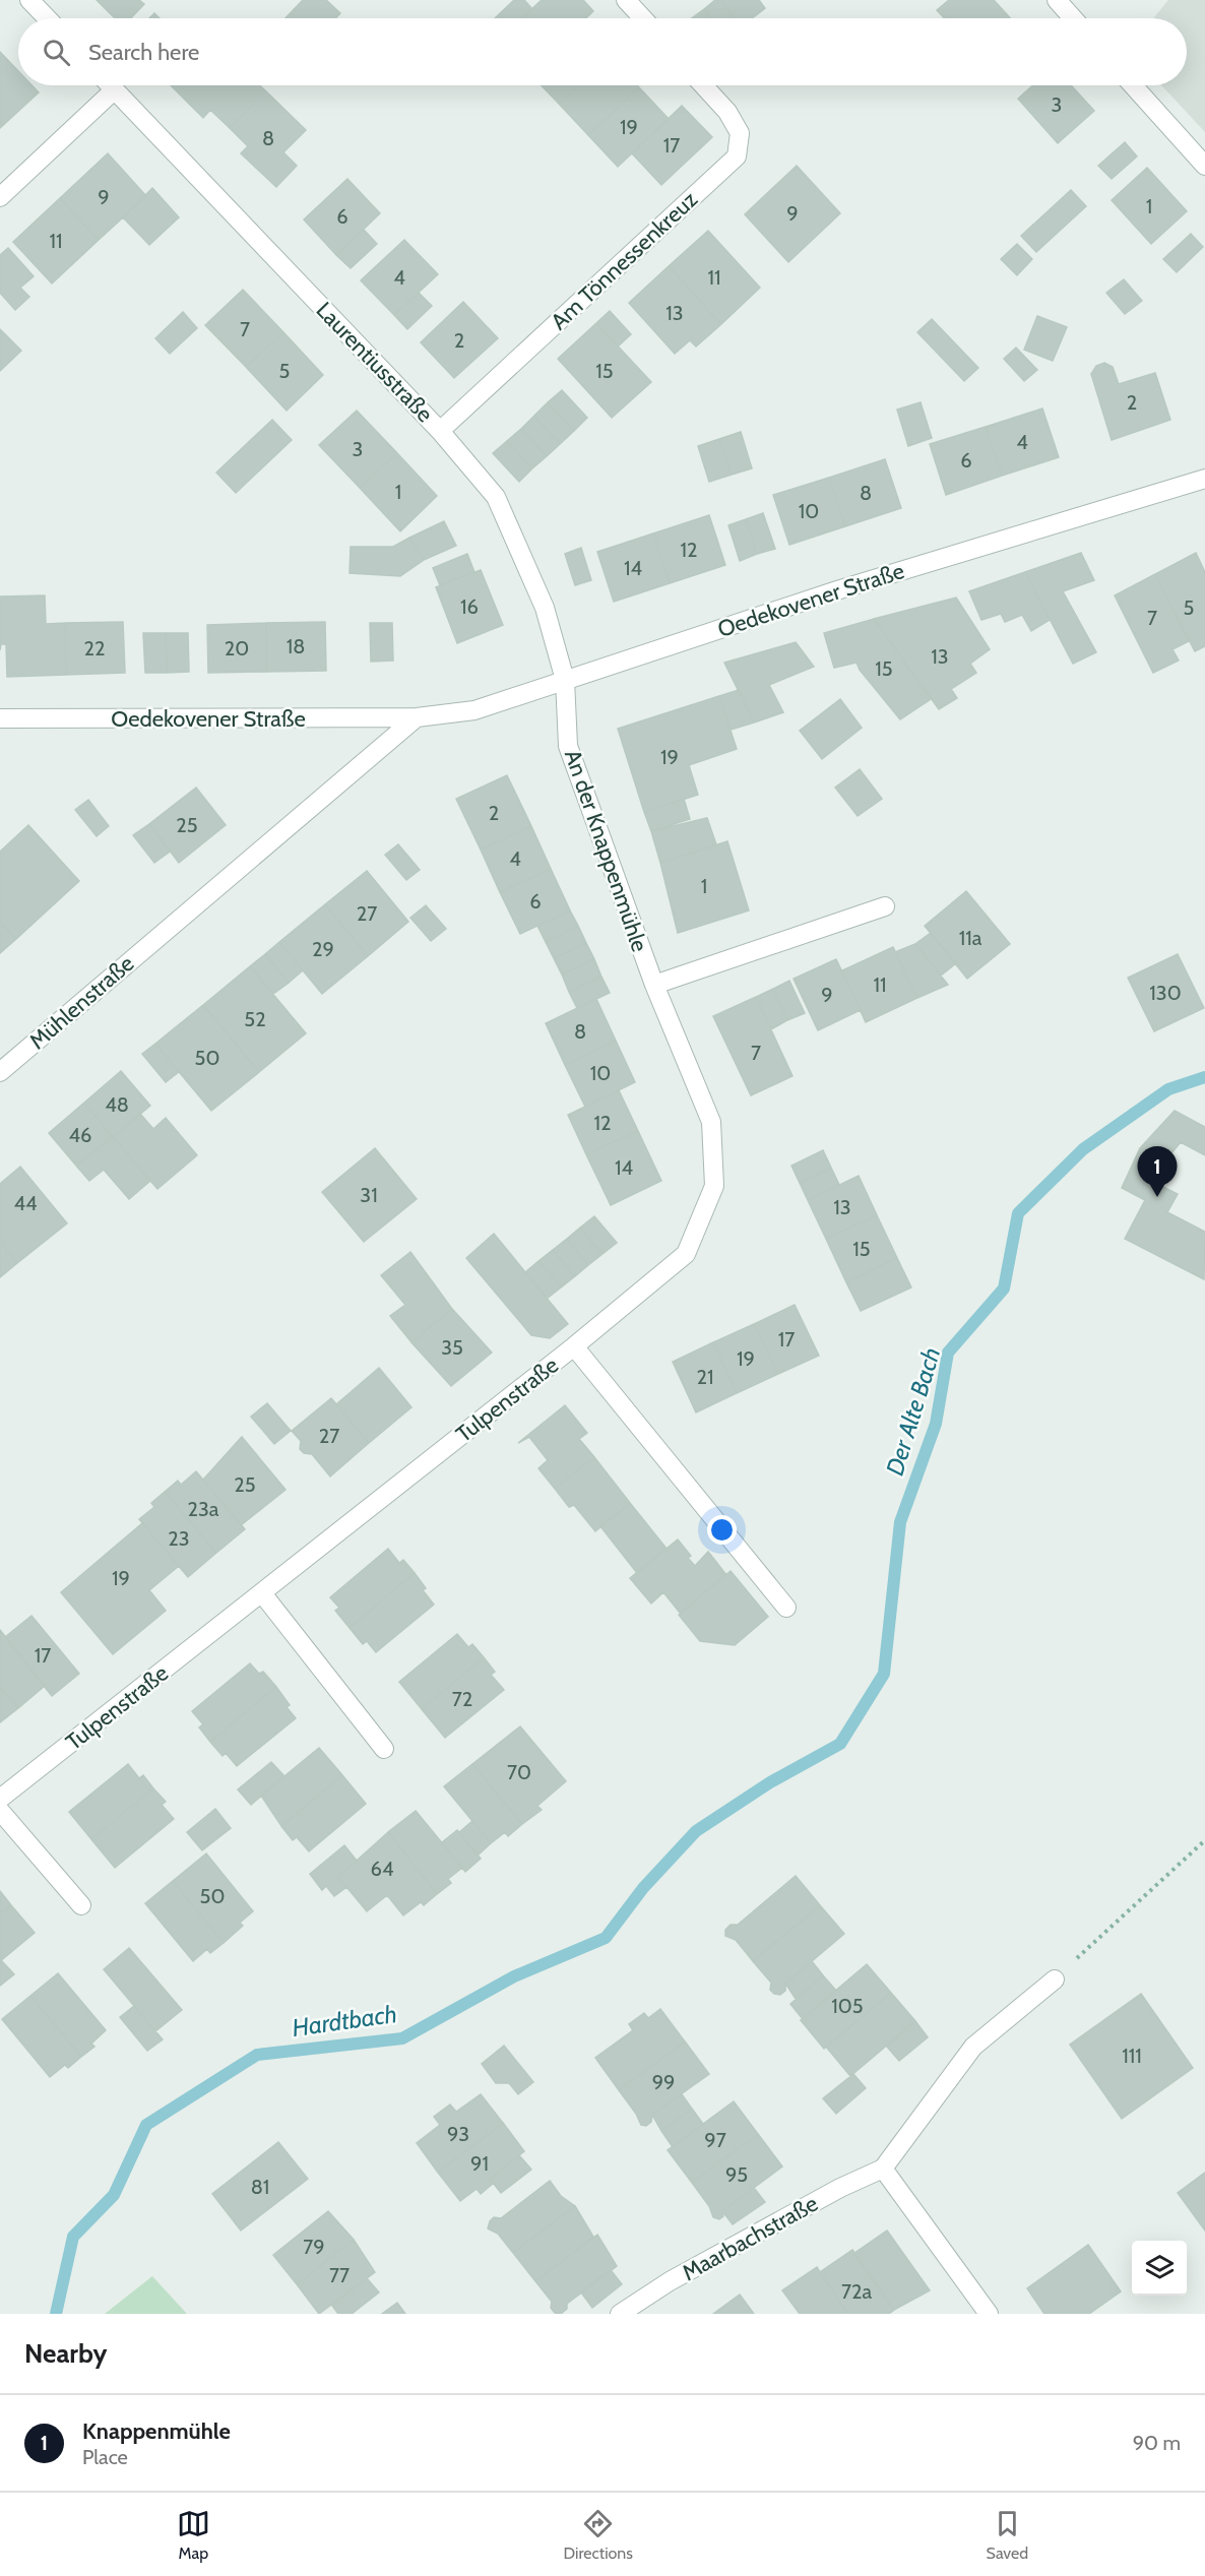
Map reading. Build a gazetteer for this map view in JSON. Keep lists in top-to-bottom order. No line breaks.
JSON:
{"streets":{"street":["Am Tönnessenkreuz","Laurentiusstraße","Oedekovener Straße","An der Knappenmühle","Mühlenstraße","Tulpenstraße","Maarbachstraße"]},"crossings":[["Am Tönnessenkreuz","Laurentiusstraße"],["Laurentiusstraße","Oedekovener Straße"],["Laurentiusstraße","An der Knappenmühle"],["Oedekovener Straße","An der Knappenmühle"],["Oedekovener Straße","Mühlenstraße"],["An der Knappenmühle","Tulpenstraße"]],"water":["Der Alte Bach","Hardtbach"],"house_numbers":["3","19","8","17","9","1","9","6","11","4","11","13","7","2","5","15","2","4","3","6","1","8","10","12","14","16","5","7","18","22","20","13","15","19","2","25","4","1","6","27","11a","29","11","130","9","52","8","7","50","10","48","12","46","14","31","44","13","15","17","35","19","21","27","25","23a","23","19","17","72","70","64","50","105","111","99","93","97","91","95","81","79","77","72a"],"page":{"search":"Search here","pins":"1","heading":"Nearby","list":[{"mark":"1","name":"Knappenmühle","note":"Place","value":"90 m"}],"nav":["Map","Directions","Saved"]}}
